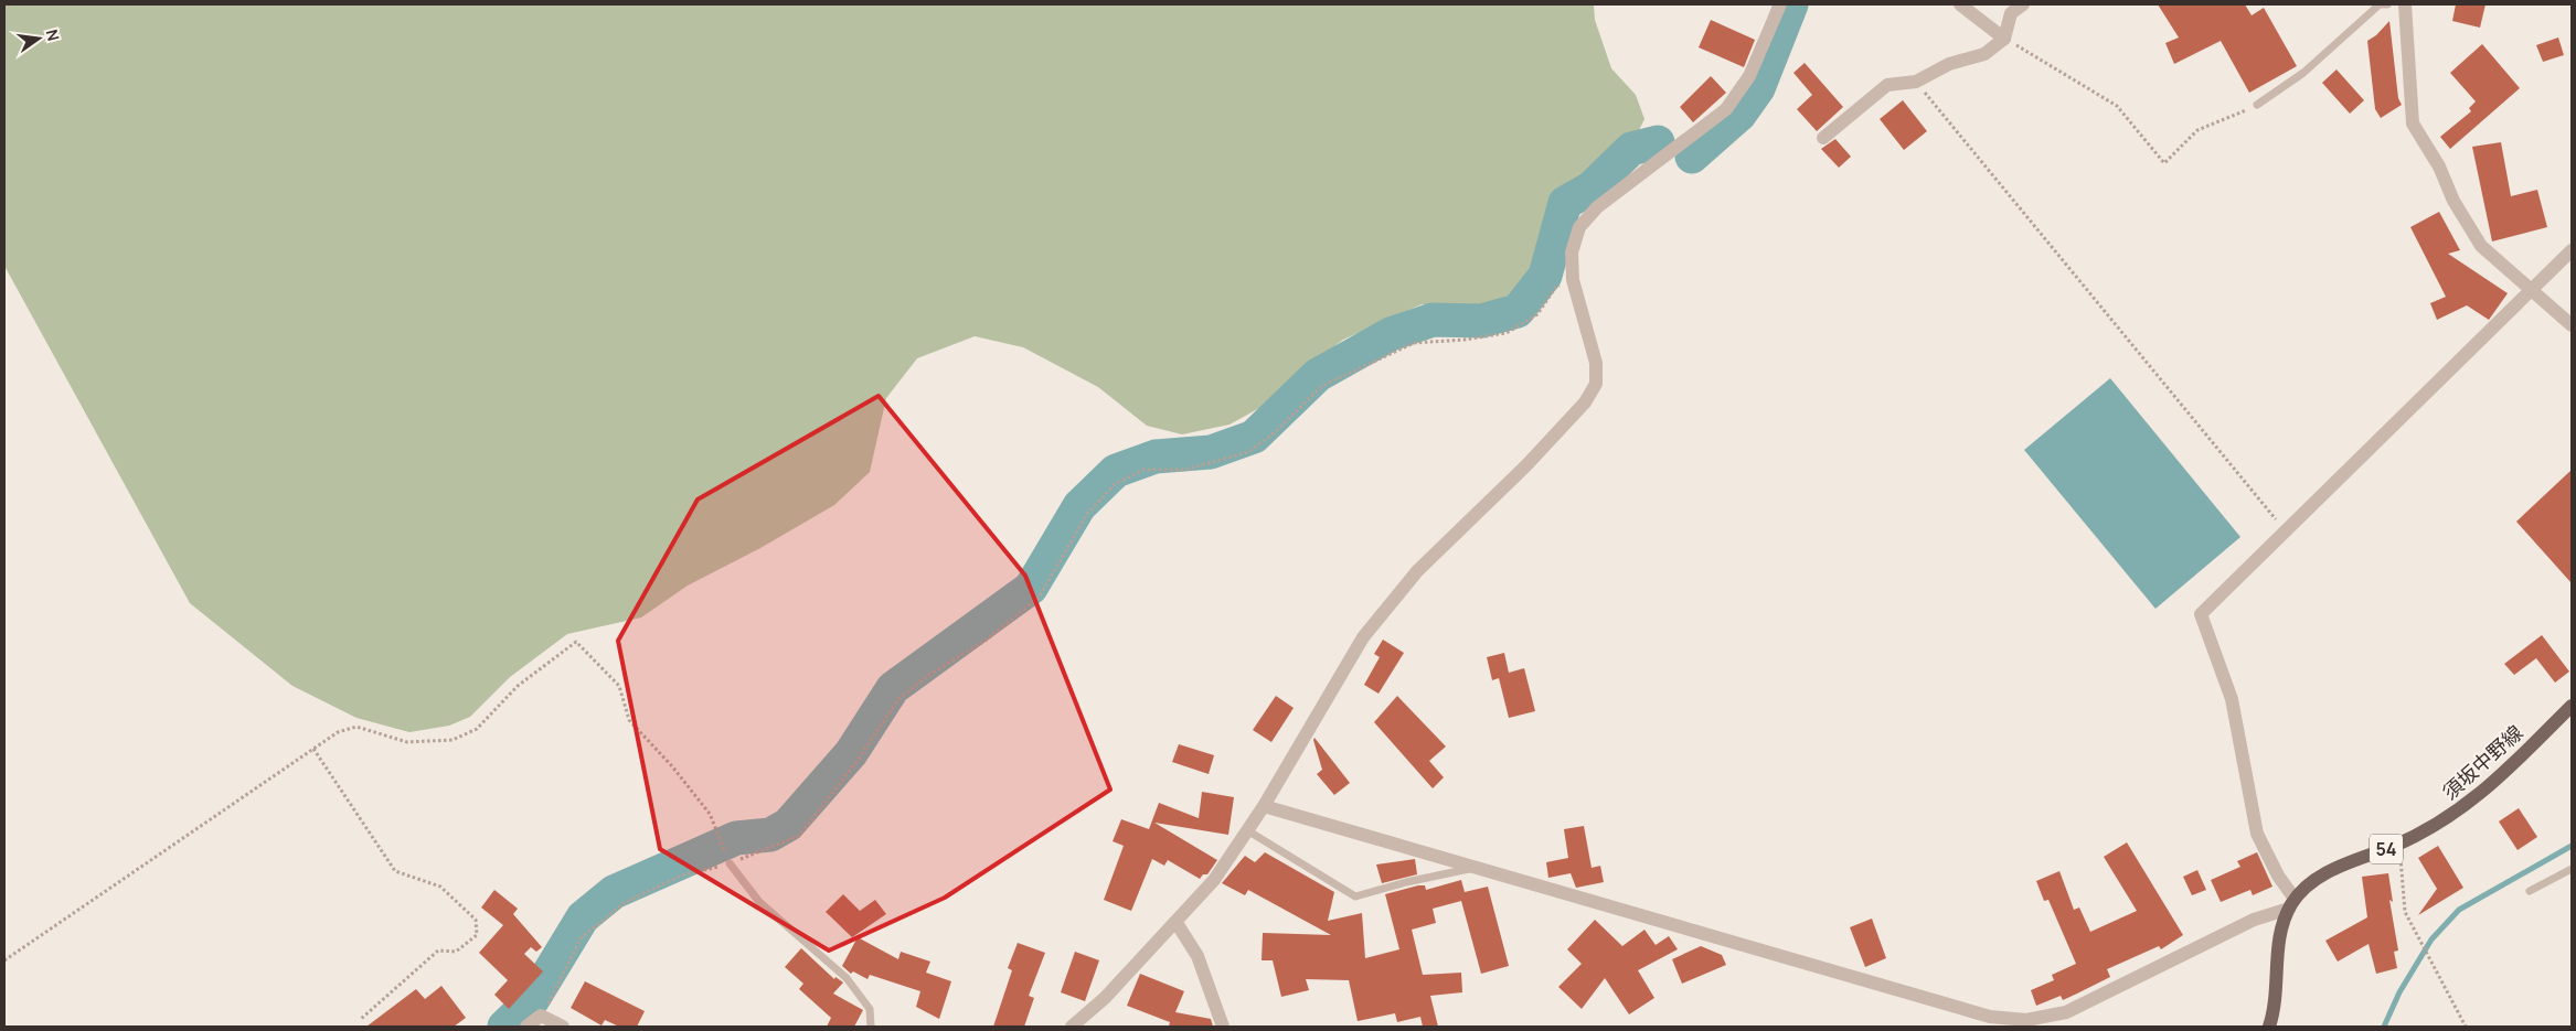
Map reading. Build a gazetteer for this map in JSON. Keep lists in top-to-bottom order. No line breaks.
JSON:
{"streets":{"main road":["須坂中野線","54"]},"north":"right"}
